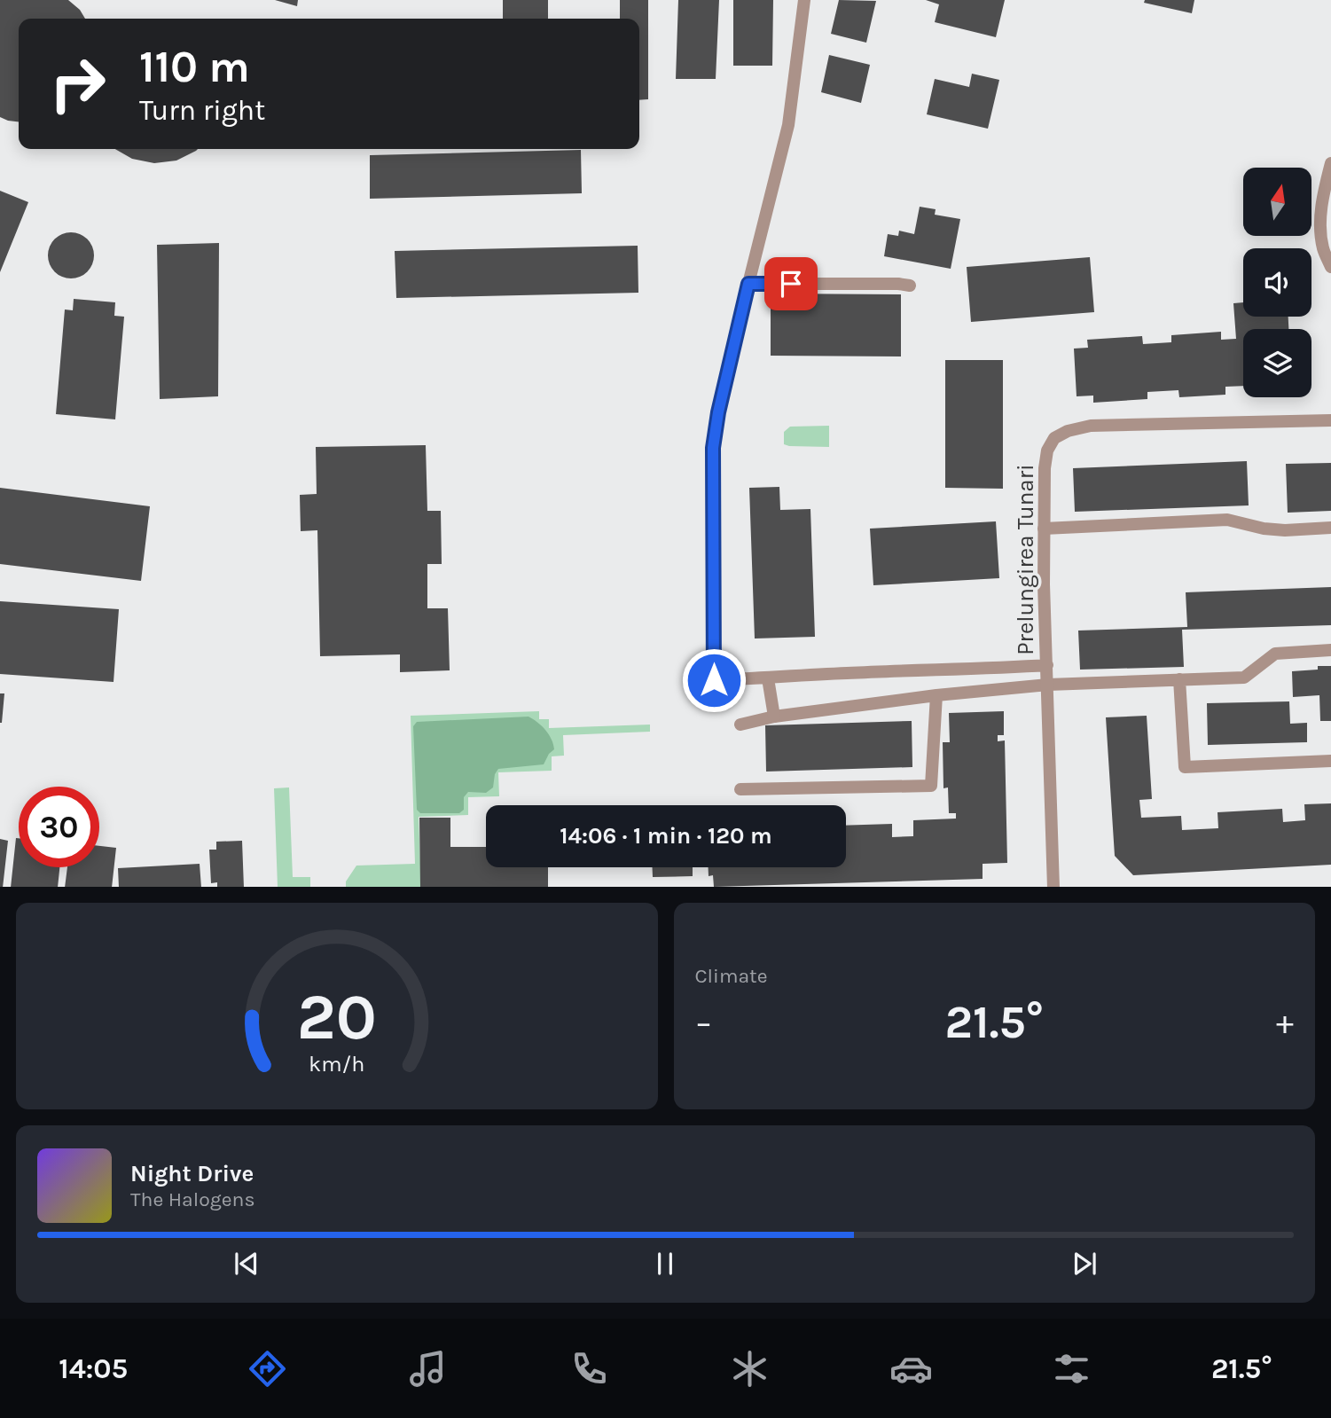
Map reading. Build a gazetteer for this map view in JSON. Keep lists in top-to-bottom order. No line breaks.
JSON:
{"streets":{"street":["Prelungirea Tunari"]},"north":"top","page":{"turn":["110 m","Turn right"],"limit":"30","trip":"14:06 · 1 min · 120 m","tile":"Climate","heat":["−","21.5°","+"],"song":["Night Drive","The Halogens"],"tabs":["14:05","21.5°"],"gauge":["20","km/h"]}}
